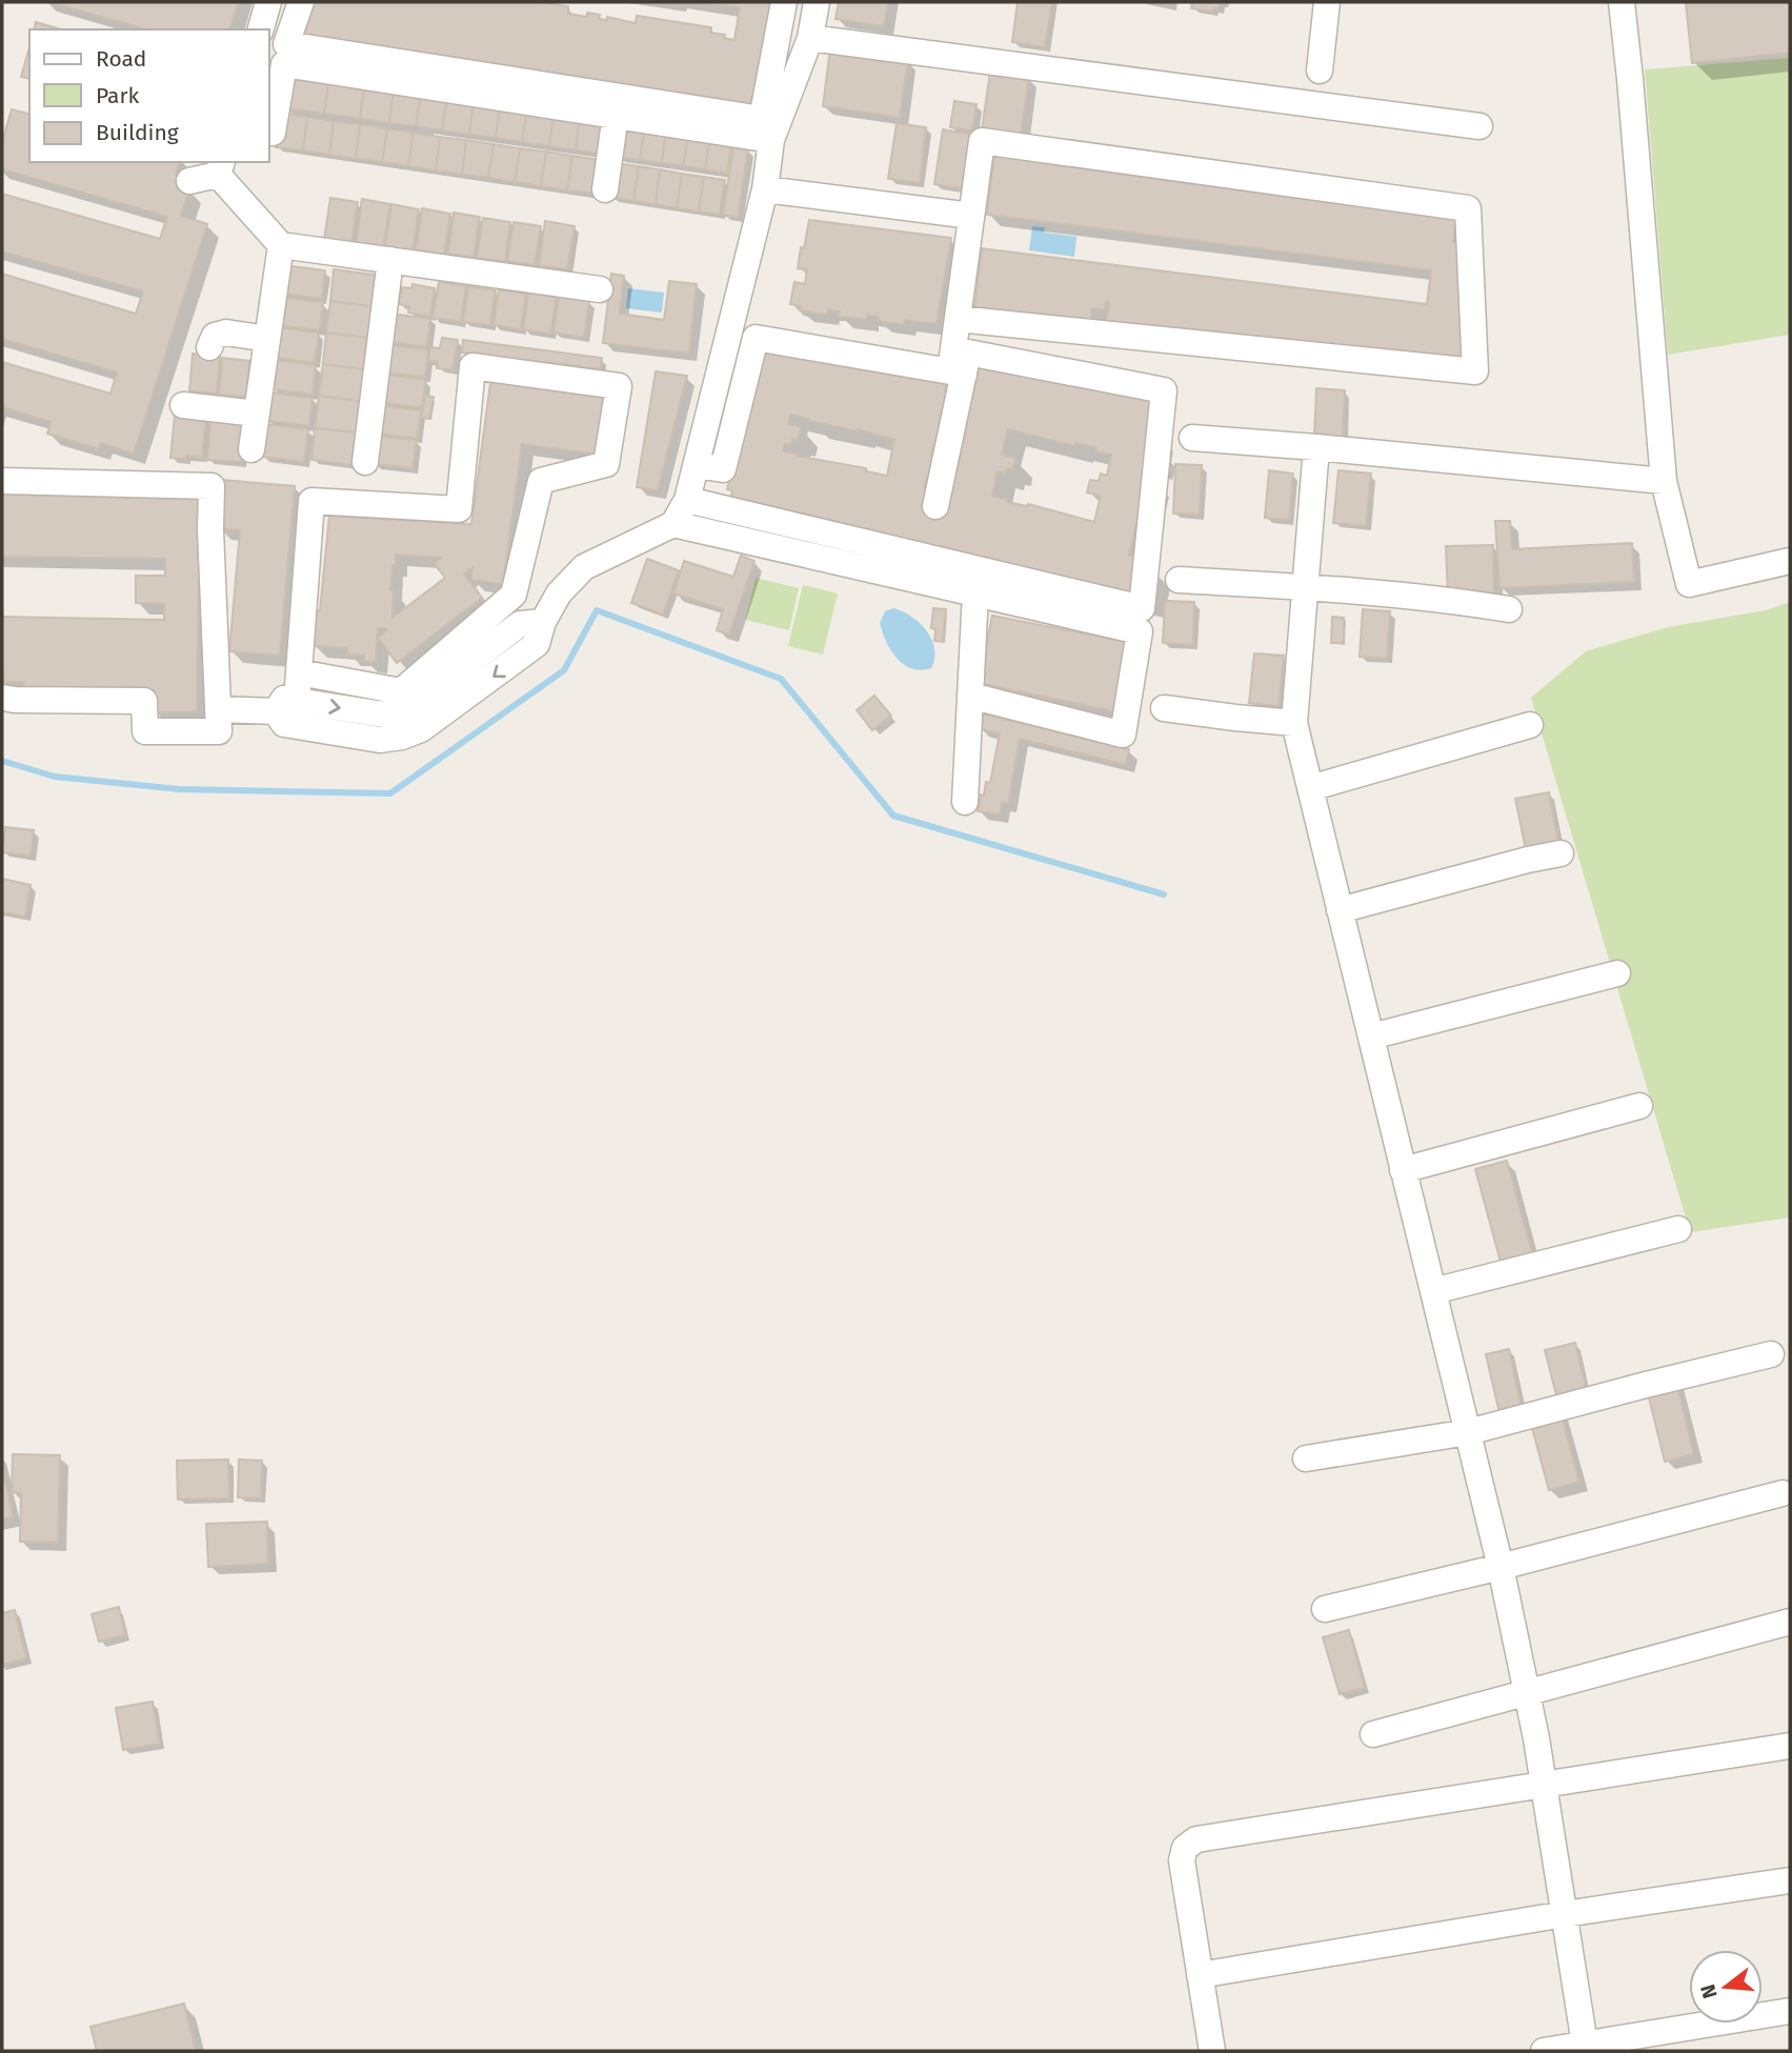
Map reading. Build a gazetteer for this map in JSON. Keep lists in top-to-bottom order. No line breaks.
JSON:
{"legend":["Road","Park","Building"],"north":"left"}
